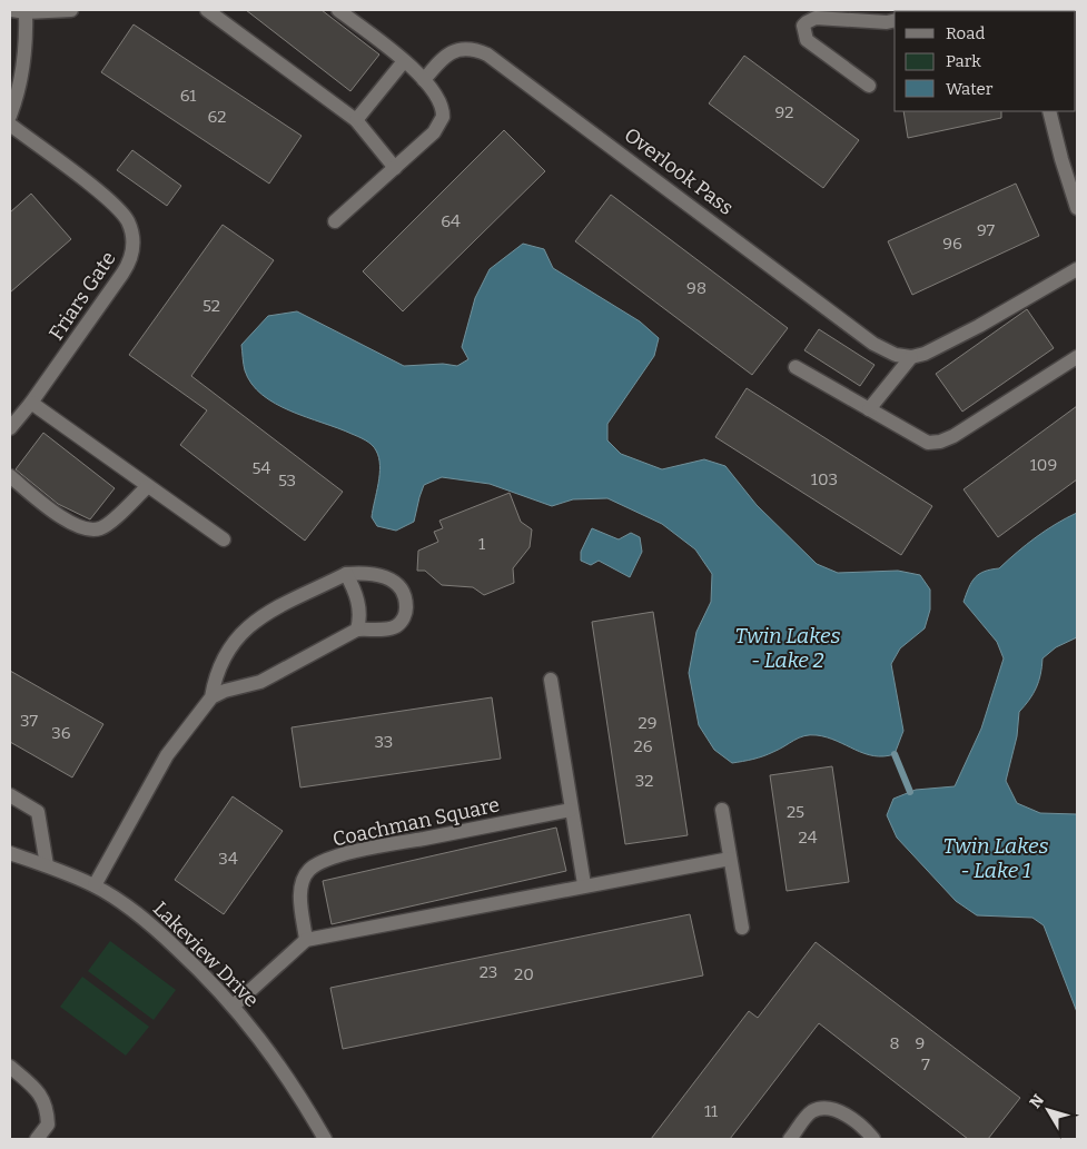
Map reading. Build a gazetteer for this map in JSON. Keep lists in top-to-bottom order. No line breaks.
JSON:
{"streets":{"street":["Overlook Pass","Friars Gate","Coachman Square","Lakeview Drive"]},"water":["Twin Lakes - Lake 2","Twin Lakes - Lake 1"],"house_numbers":["61","92","62","64","97","96","98","52","109","54","103","53","1","37","29","36","33","26","32","25","24","34","23","20","8","9","7","11"],"legend":["Road","Park","Water"],"north":"top left"}
